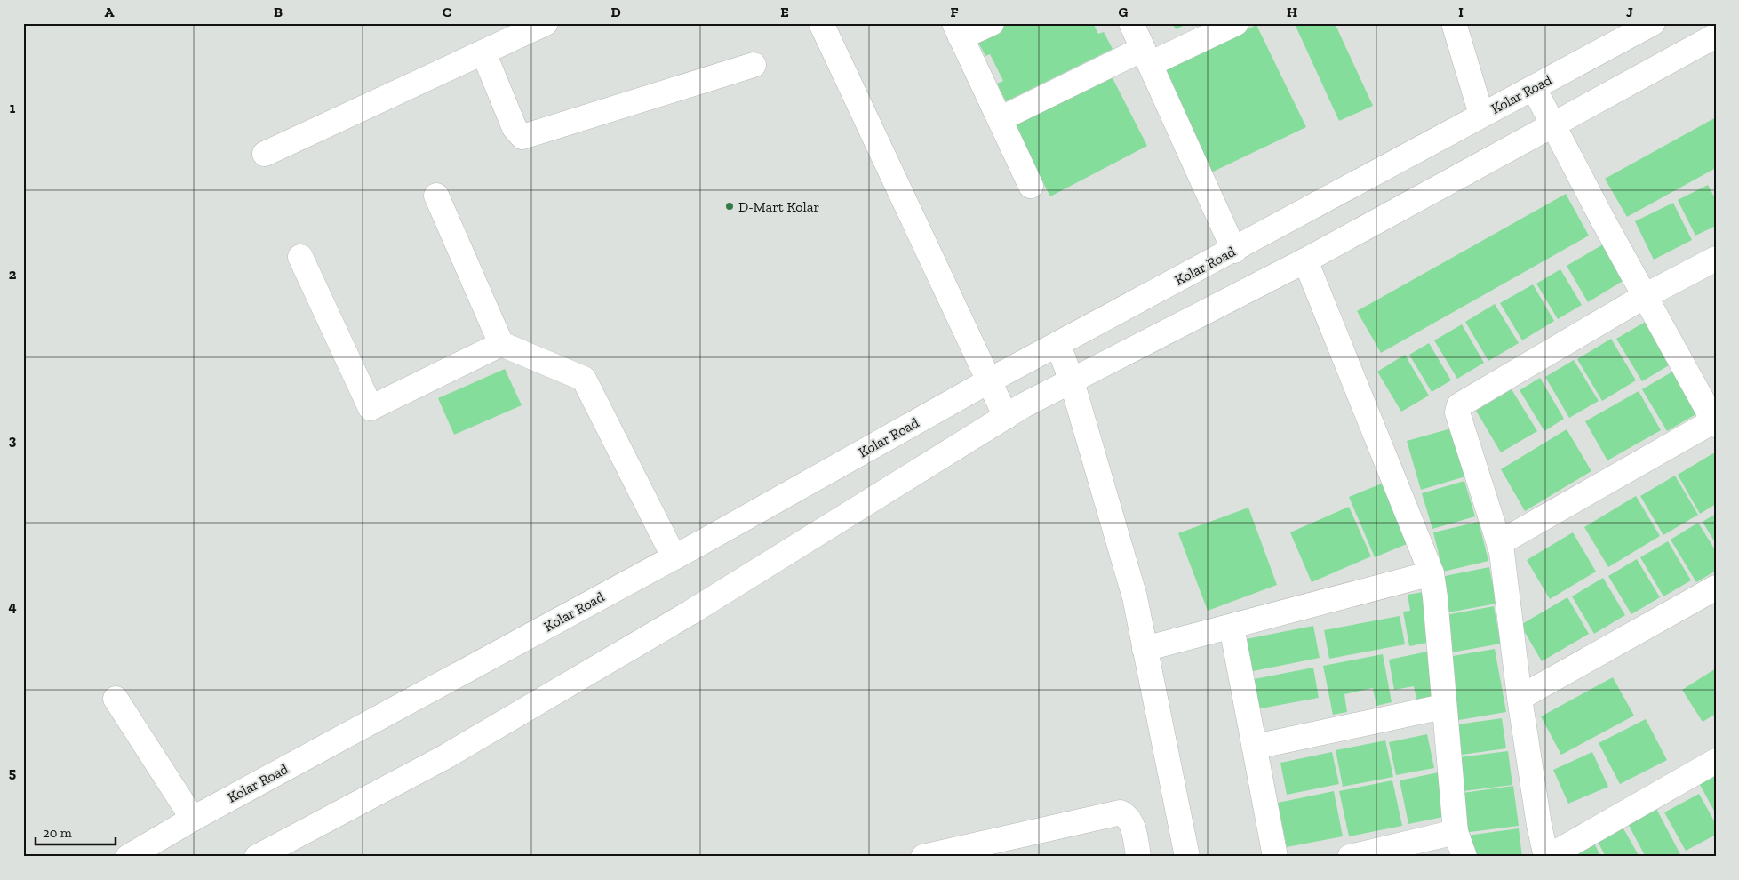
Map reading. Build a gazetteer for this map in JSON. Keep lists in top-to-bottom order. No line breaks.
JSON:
{"streets":{"street":["Kolar Road"]},"places":["D-Mart Kolar"],"scale_bar":"20 m","grid":{"columns":["A","B","C","D","E","F","G","H","I","J"],"rows":["1","2","3","4","5"]}}
